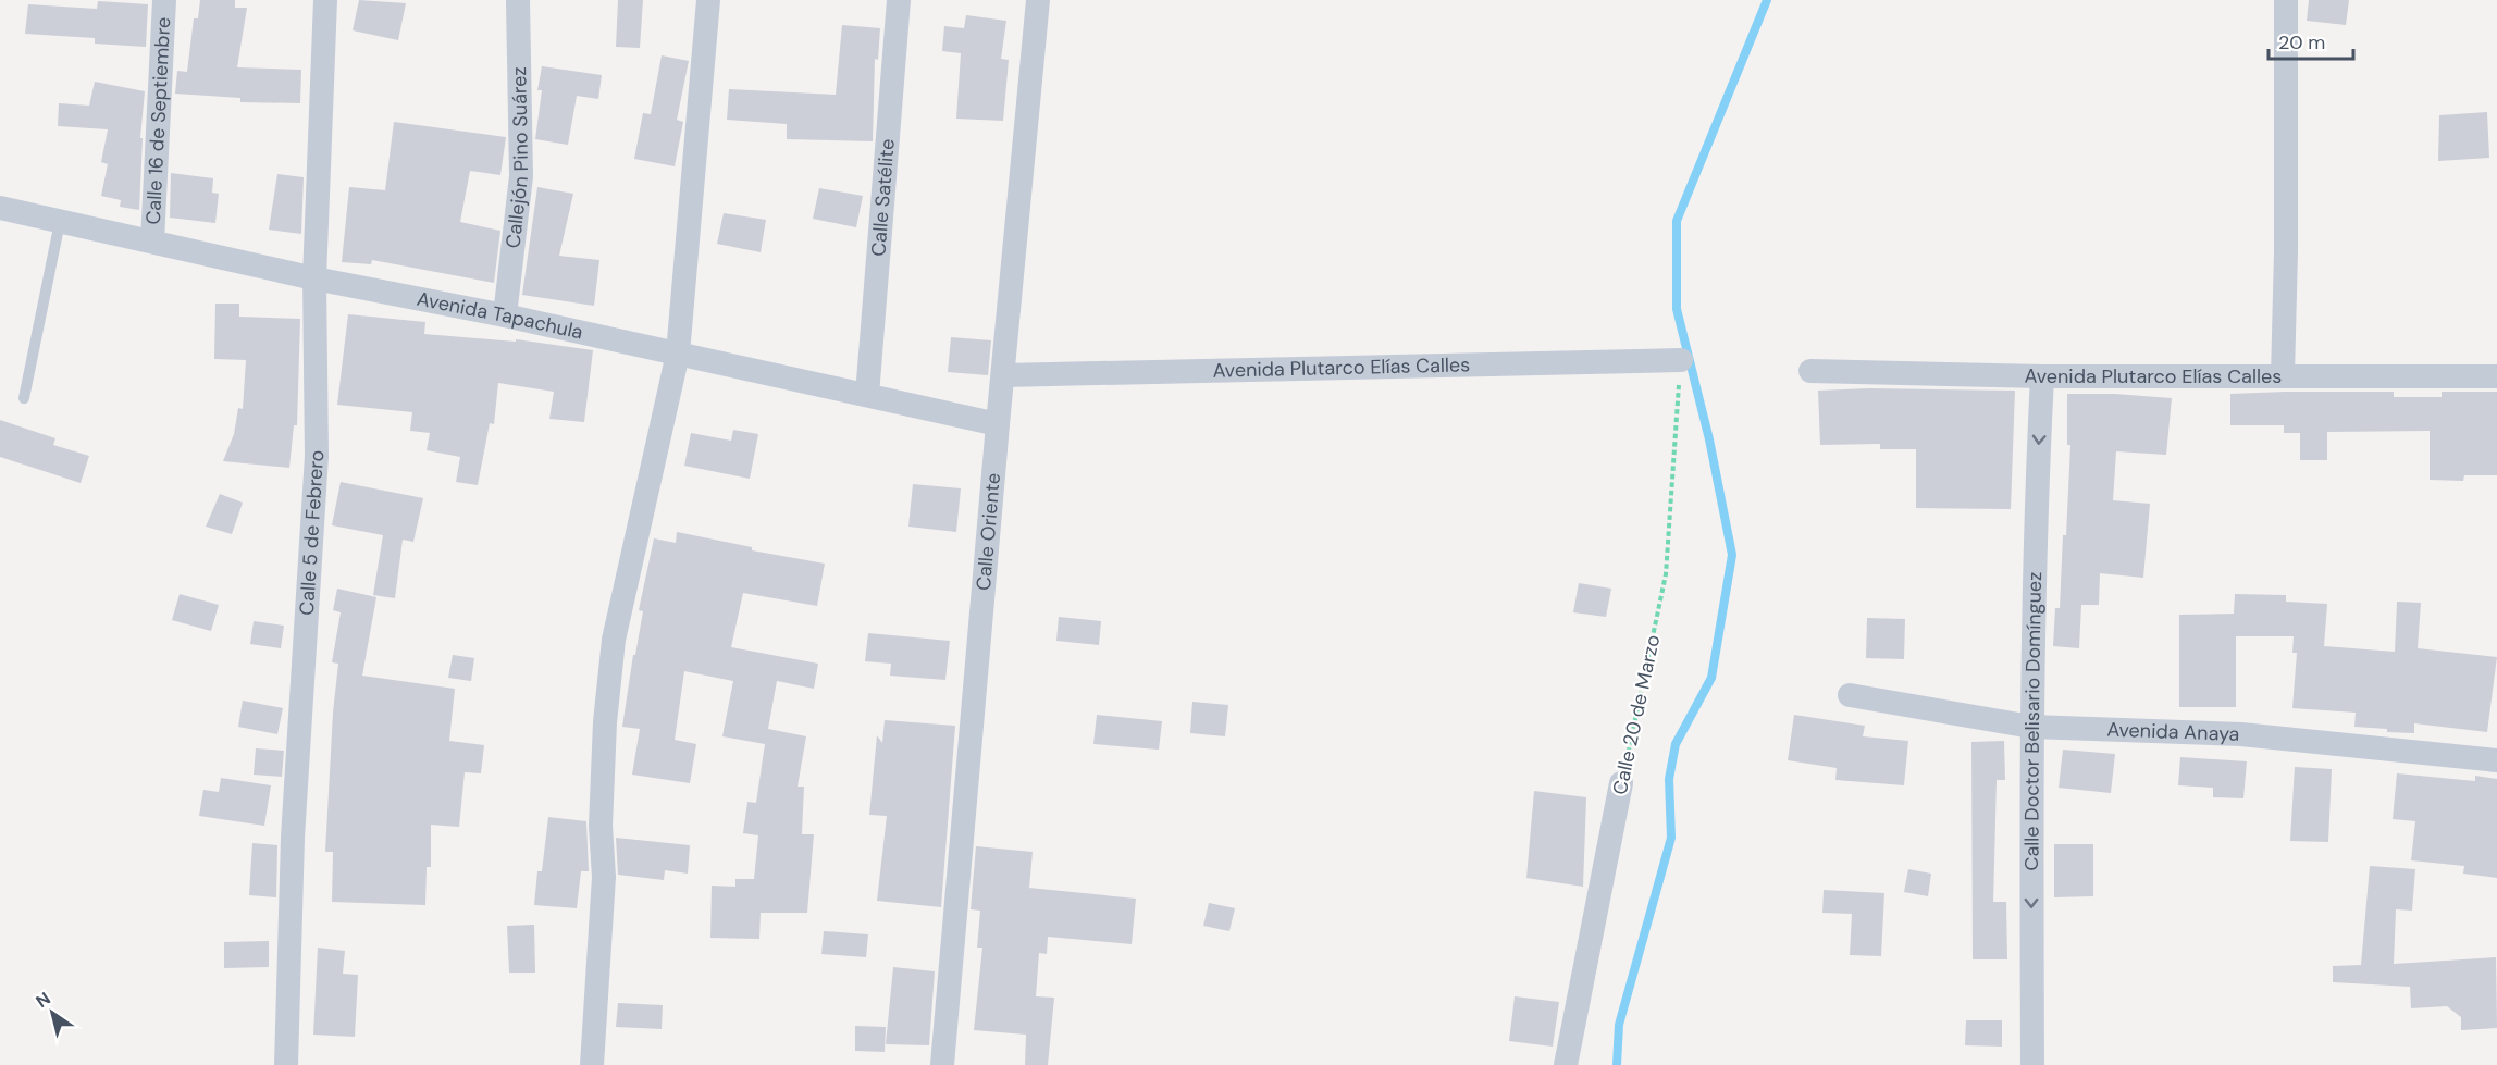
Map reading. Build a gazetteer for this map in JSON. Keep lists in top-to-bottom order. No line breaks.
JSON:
{"streets":{"street":["Calle 16 de Septiembre","Callejón Pino Suárez","Calle Satélite","Avenida Tapachula","Avenida Plutarco Elías Calles","Calle Oriente","Calle 5 de Febrero","Calle 20 de Marzo","Calle Doctor Belisario Domínguez","Avenida Anaya"]},"crossings":[["Calle 16 de Septiembre","Avenida Tapachula"],["Callejón Pino Suárez","Avenida Tapachula"],["Calle Satélite","Avenida Tapachula"],["Avenida Tapachula","Calle Oriente"],["Avenida Tapachula","Calle 5 de Febrero"],["Avenida Plutarco Elías Calles","Calle Oriente"],["Avenida Plutarco Elías Calles","Calle 20 de Marzo"],["Avenida Plutarco Elías Calles","Calle Doctor Belisario Domínguez"],["Calle Doctor Belisario Domínguez","Avenida Anaya"]],"one_way":["Calle Doctor Belisario Domínguez"],"scale_bar":"20 m","north":"top left"}
